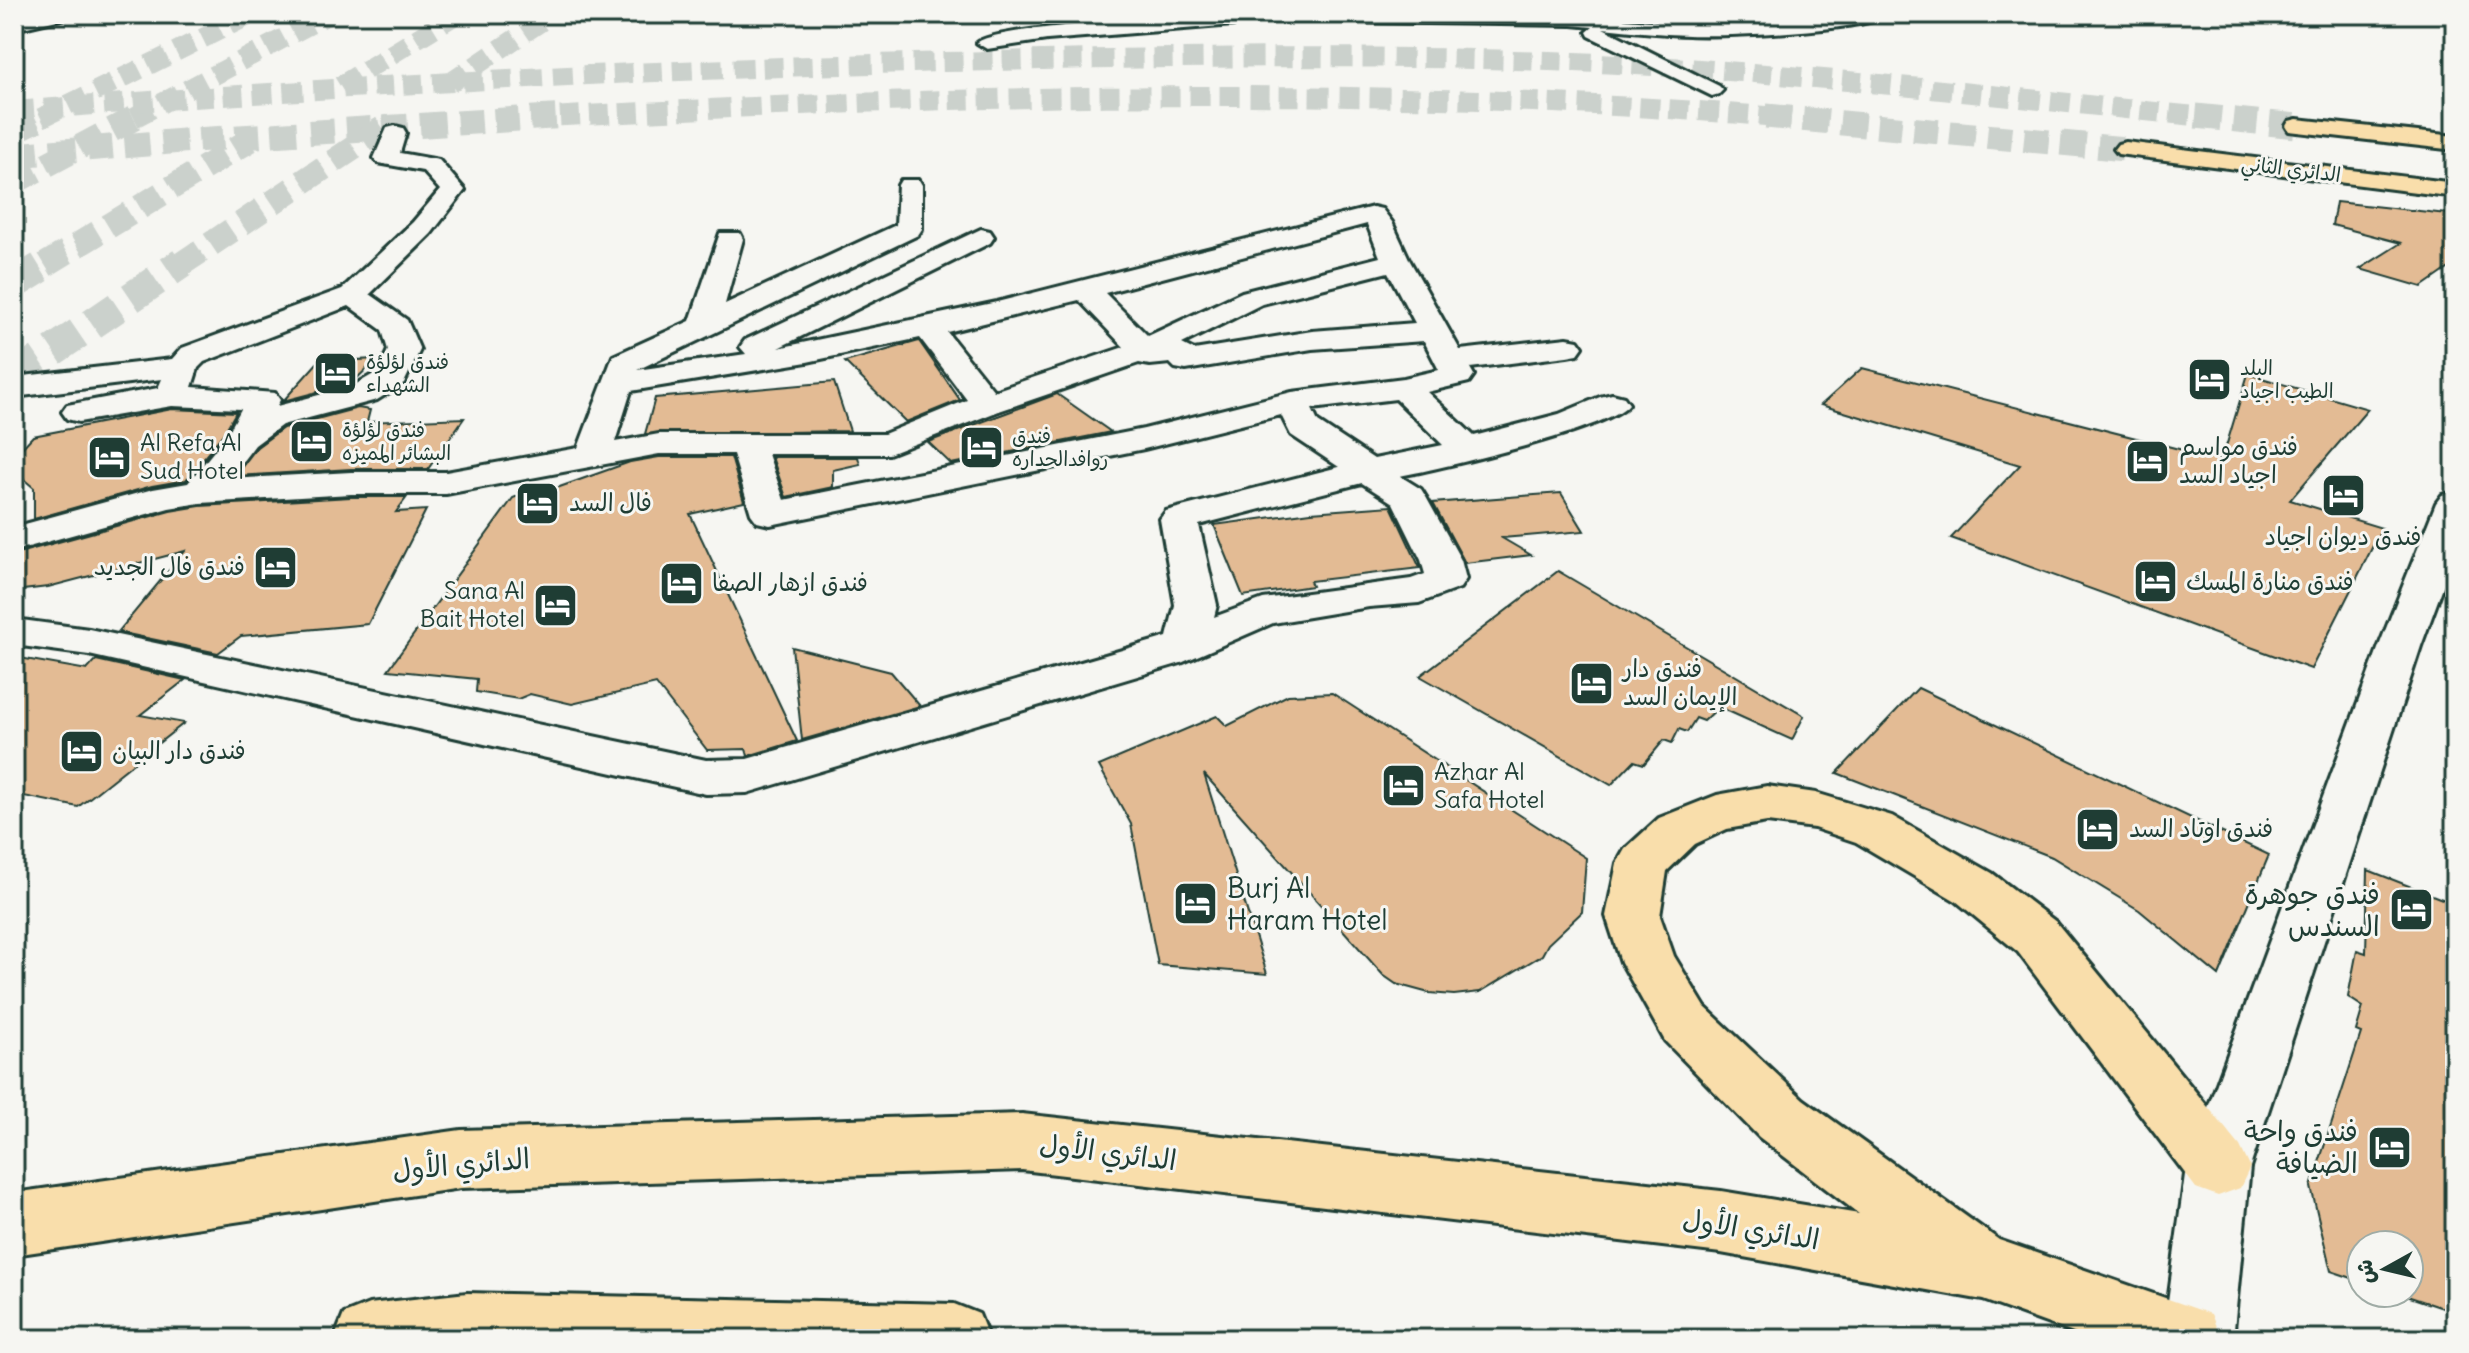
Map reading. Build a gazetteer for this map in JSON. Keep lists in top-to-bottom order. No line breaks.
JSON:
{"streets":{"highway":["الدائري الثاني","الدائري الأول"]},"places":{"hotel":["فندق لؤلؤة الشهداء","البلد الطيب اجياد","فندق لؤلؤة البشائر المميزه","فندق روافدالحدارہ","Al Refa Al Sud Hotel","فندق مواسم اجياد السد","فندق ديوان اجياد","فال السد","فندق فال الجديد","فندق منارة المسك","فندق ازهار الصفا","Sana Al Bait Hotel","فندق دار الإيمان السد","فندق دار البيان","Azhar Al Safa Hotel","فندق اوتاد السد","Burj Al Haram Hotel","فندق جوهرة السندس","فندق واحة الضيافة"]},"north":"left"}
